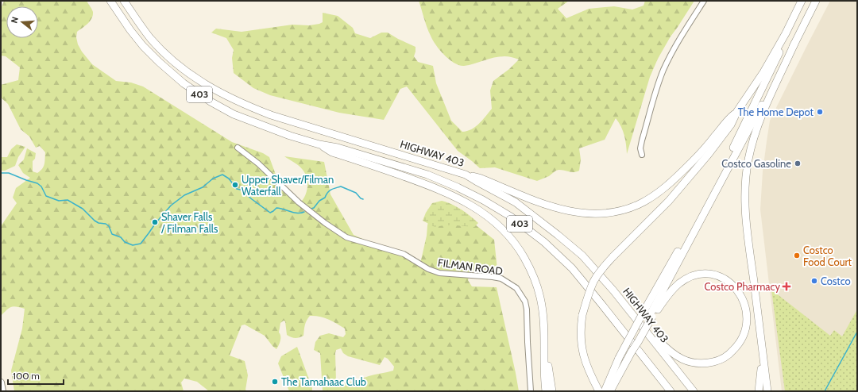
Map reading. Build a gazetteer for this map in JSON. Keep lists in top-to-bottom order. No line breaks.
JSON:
{"streets":{"highway":["403","HIGHWAY 403"],"street":["FILMAN ROAD"]},"places":{"other":["The Home Depot","Costco Gasoline","Upper Shaver/Filman Waterfall","Shaver Falls / Filman Falls","Costco Food Court","Costco","The Tamahaac Club"],"health":["Costco Pharmacy"]},"scale_bar":"100 m","north":"left"}
